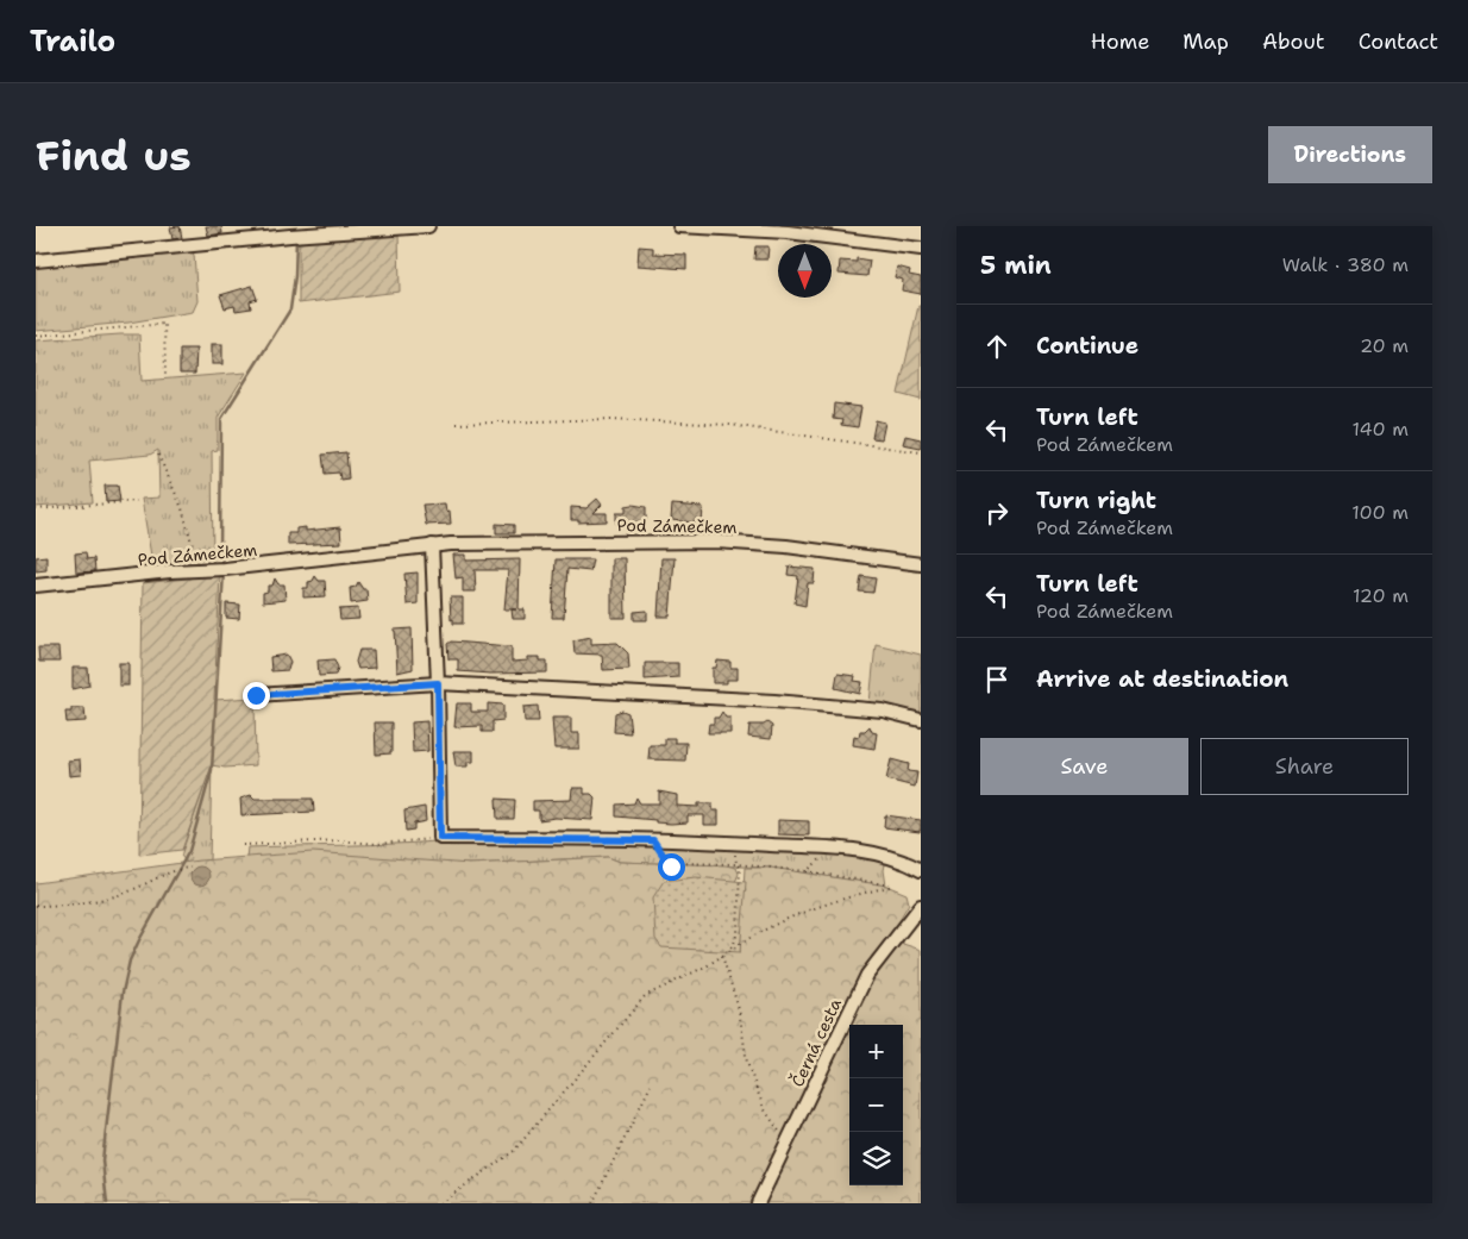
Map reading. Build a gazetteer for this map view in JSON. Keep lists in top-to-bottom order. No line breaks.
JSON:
{"streets":{"street":["Pod Zámečkem","Černá cesta"]},"north":"bottom","page":{"header":"Trailo","nav":["Home","Map","About","Contact"],"buttons":["Directions",["Save","Share"]],"title":"Find us","heading":["5 min","Walk · 380 m"],"list":[["Continue","20 m"],["Turn left","Pod Zámečkem","140 m"],["Turn right","Pod Zámečkem","100 m"],["Turn left","Pod Zámečkem","120 m"],"Arrive at destination"],"map_buttons":["+","−"]}}
